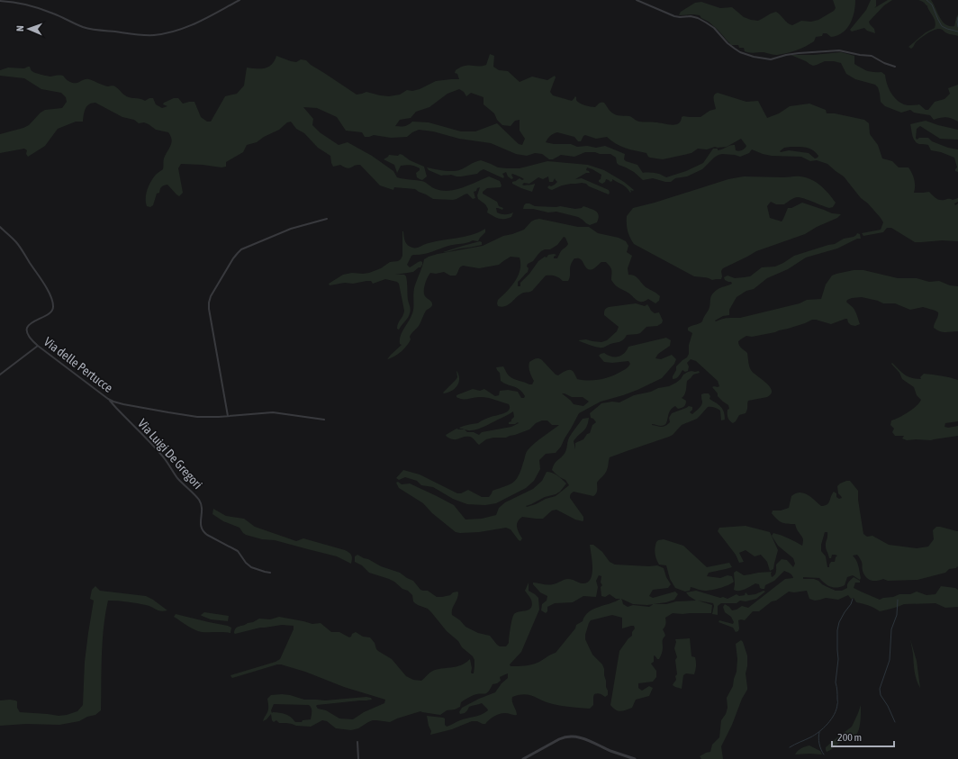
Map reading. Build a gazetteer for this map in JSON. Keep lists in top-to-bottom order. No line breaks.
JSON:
{"streets":{"street":["Via delle Pertucce","Via Luigi De Gregori"]},"crossings":[["Via delle Pertucce","Via Luigi De Gregori"]],"scale_bar":"200 m","north":"left"}
